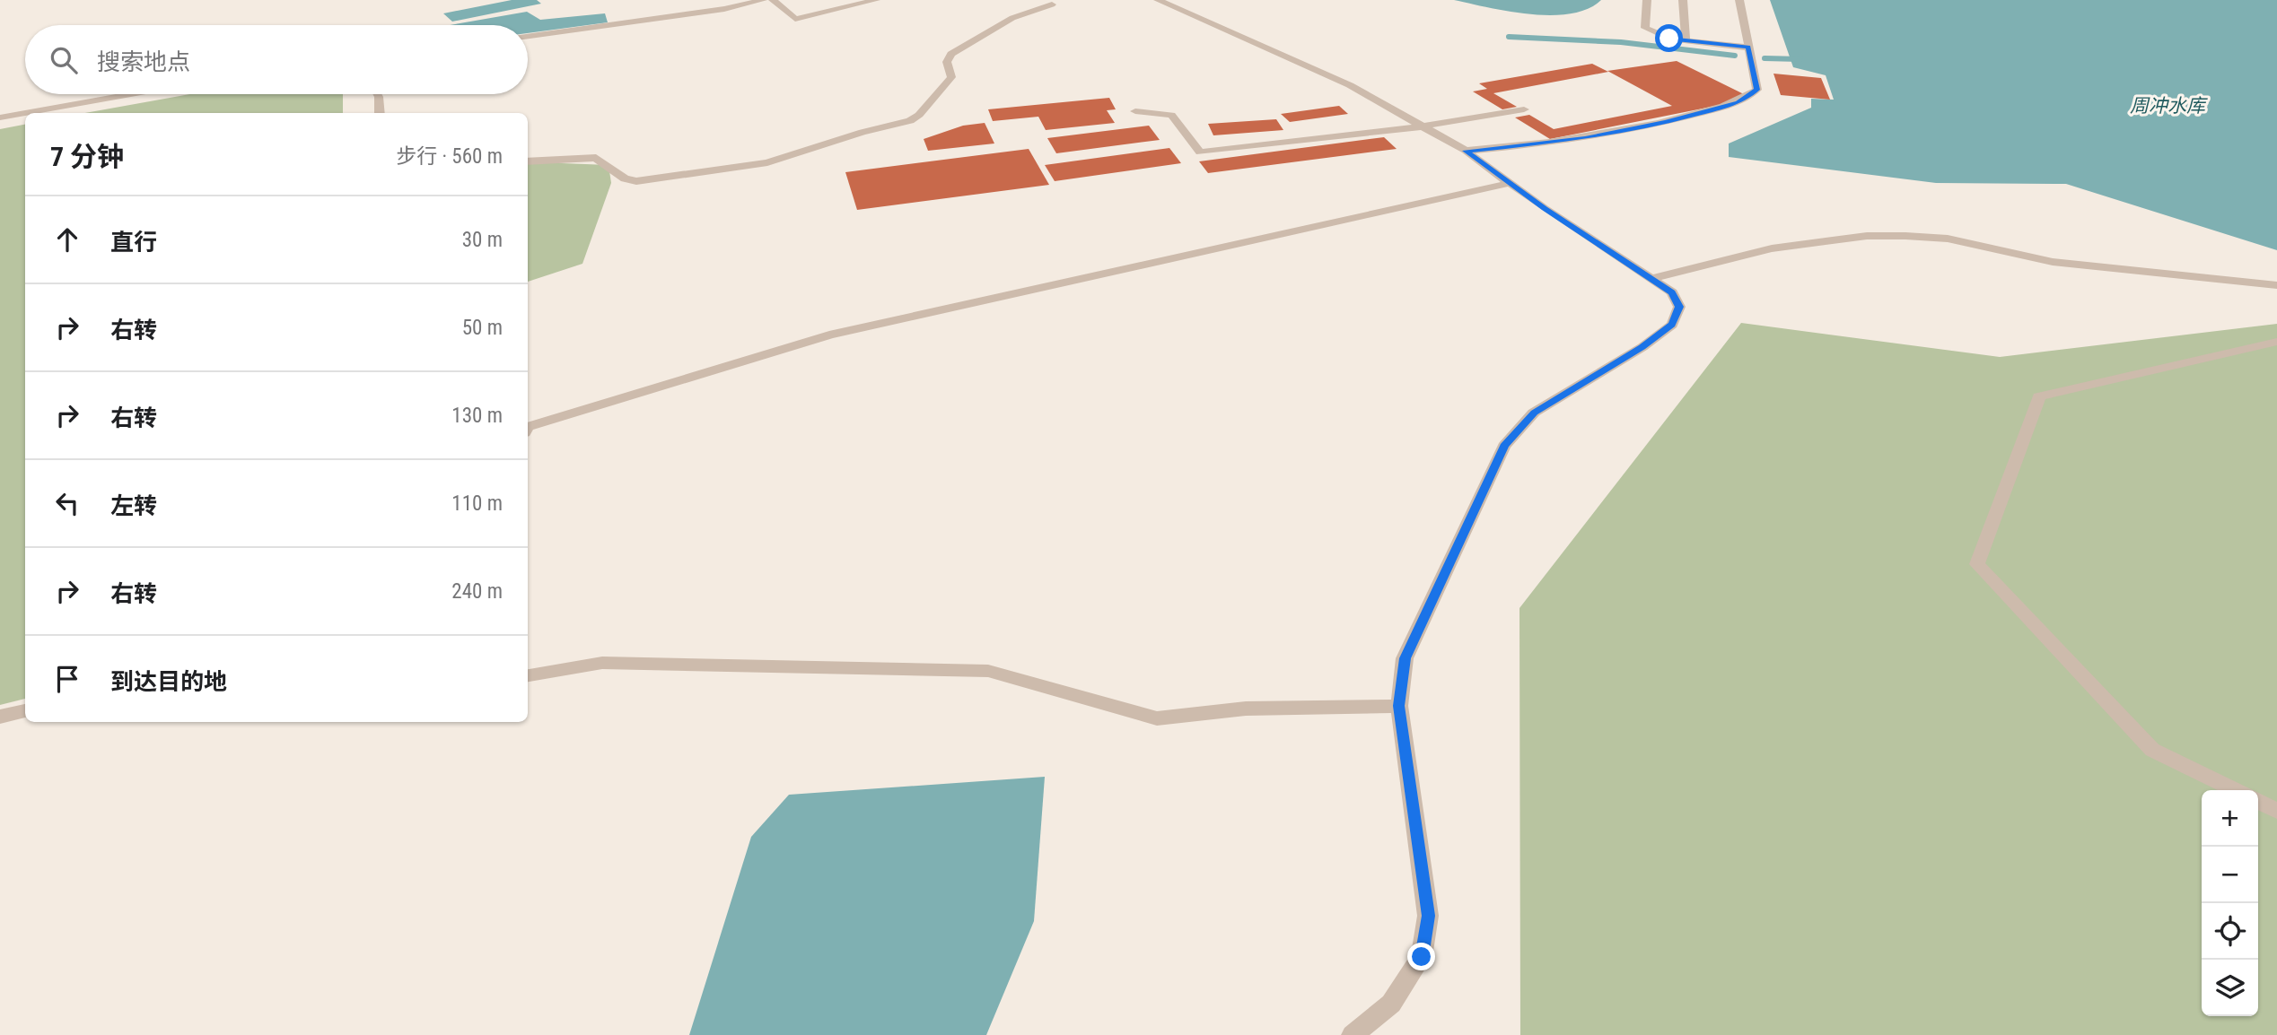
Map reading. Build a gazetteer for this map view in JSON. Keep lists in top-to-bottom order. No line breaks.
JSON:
{"water":["周冲水库"],"page":{"search":"搜索地点","heading":["7 分钟","步行 · 560 m"],"list":[["直行","30 m"],["右转","50 m"],["右转","130 m"],["左转","110 m"],["右转","240 m"],"到达目的地"],"map_buttons":["+","−"]}}
